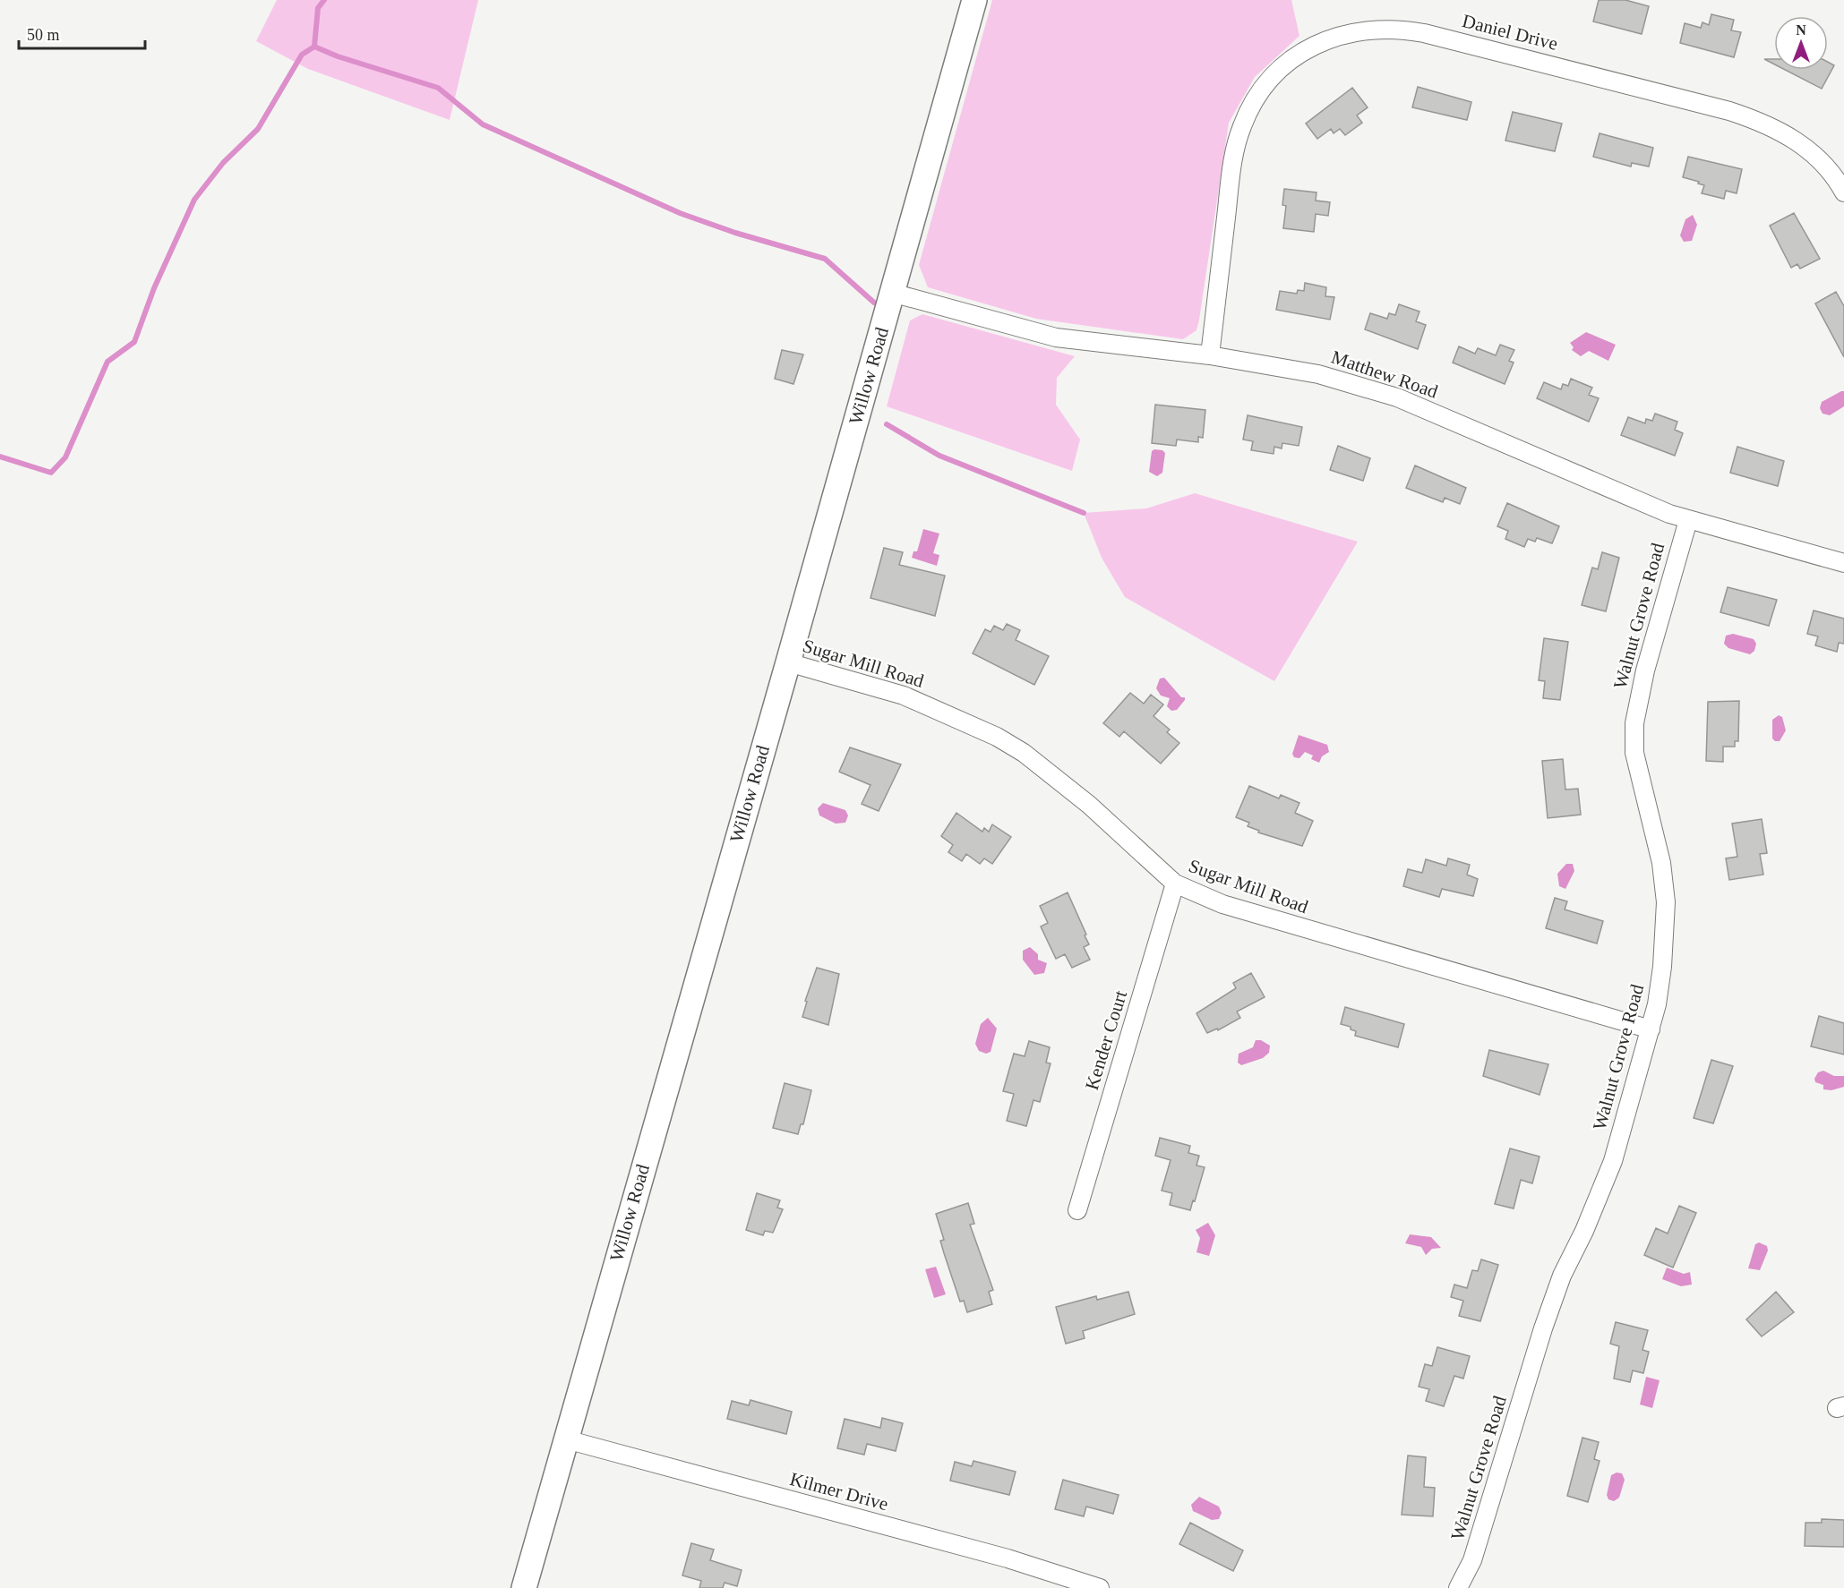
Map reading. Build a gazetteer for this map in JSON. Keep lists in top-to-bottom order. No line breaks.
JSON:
{"streets":{"street":["Daniel Drive","Matthew Road","Willow Road","Walnut Grove Road","Sugar Mill Road","Kender Court","Kilmer Drive"]},"crossings":[["Daniel Drive","Matthew Road"],["Matthew Road","Willow Road"],["Matthew Road","Walnut Grove Road"],["Willow Road","Sugar Mill Road"],["Willow Road","Kilmer Drive"],["Walnut Grove Road","Sugar Mill Road"],["Sugar Mill Road","Kender Court"]],"scale_bar":"50 m","north":"top"}
